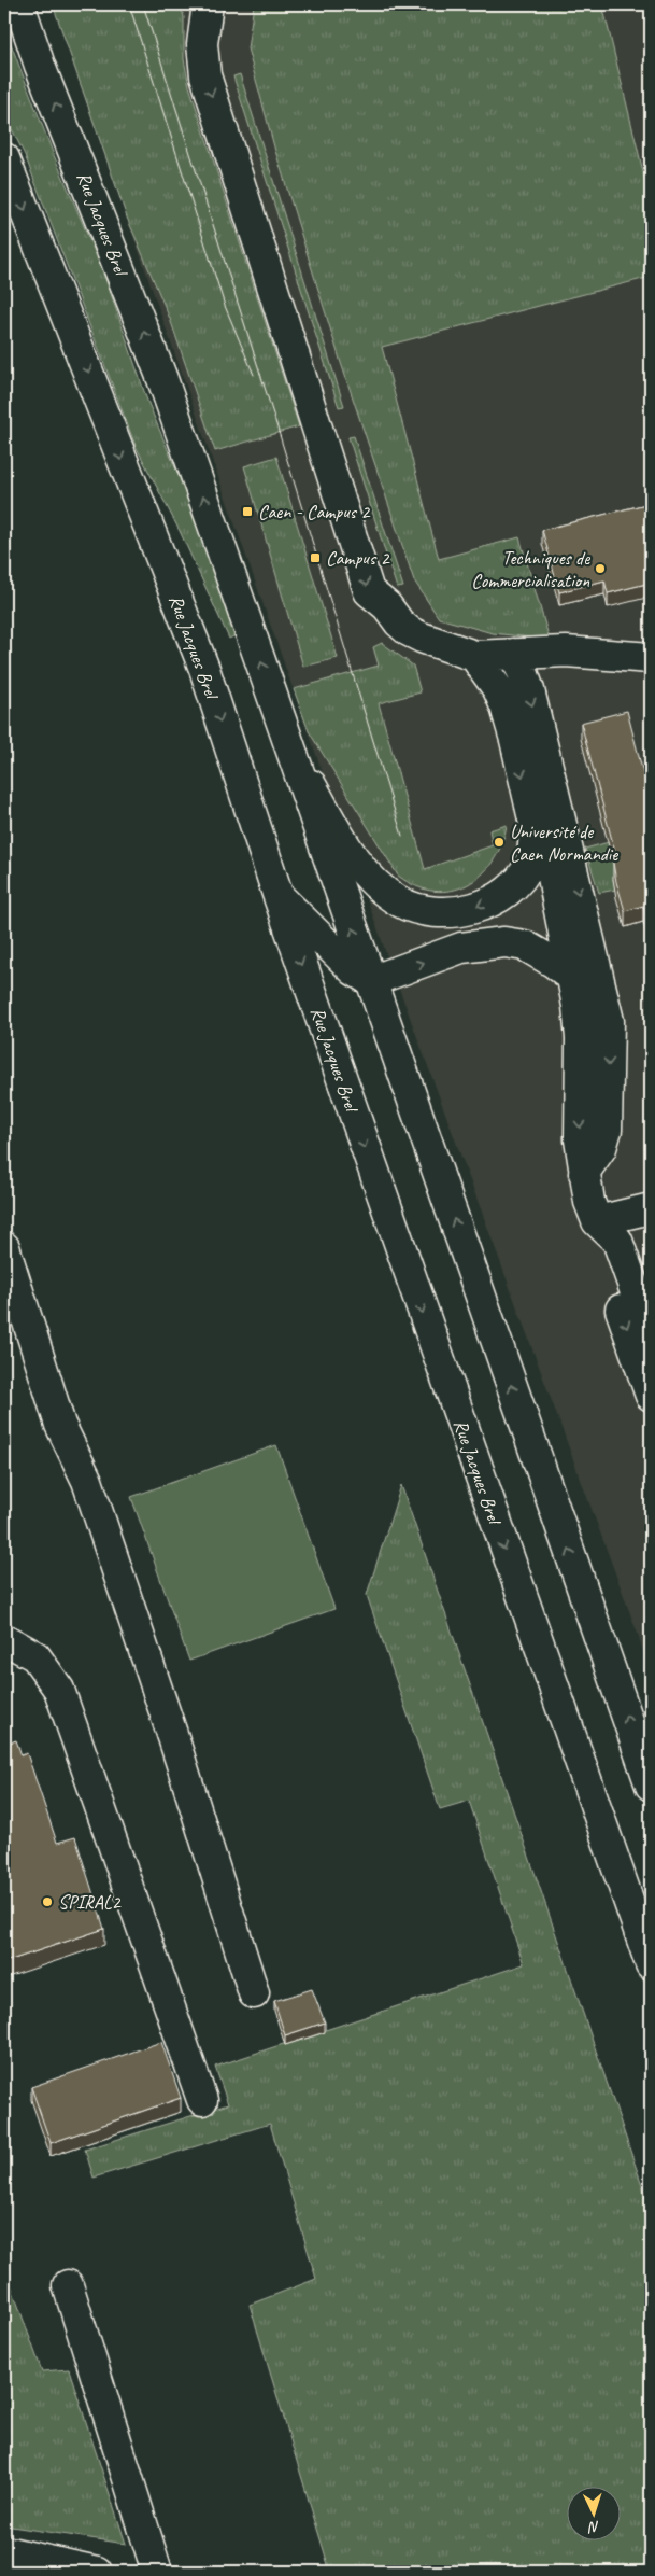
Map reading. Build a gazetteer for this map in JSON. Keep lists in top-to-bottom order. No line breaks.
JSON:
{"streets":{"main road":["Rue Jacques Brel"]},"places":{"transit":["Caen - Campus 2","Campus 2"],"other":["Techniques de Commercialisation","Université de Caen Normandie","SPIRAL2"]},"north":"bottom"}
